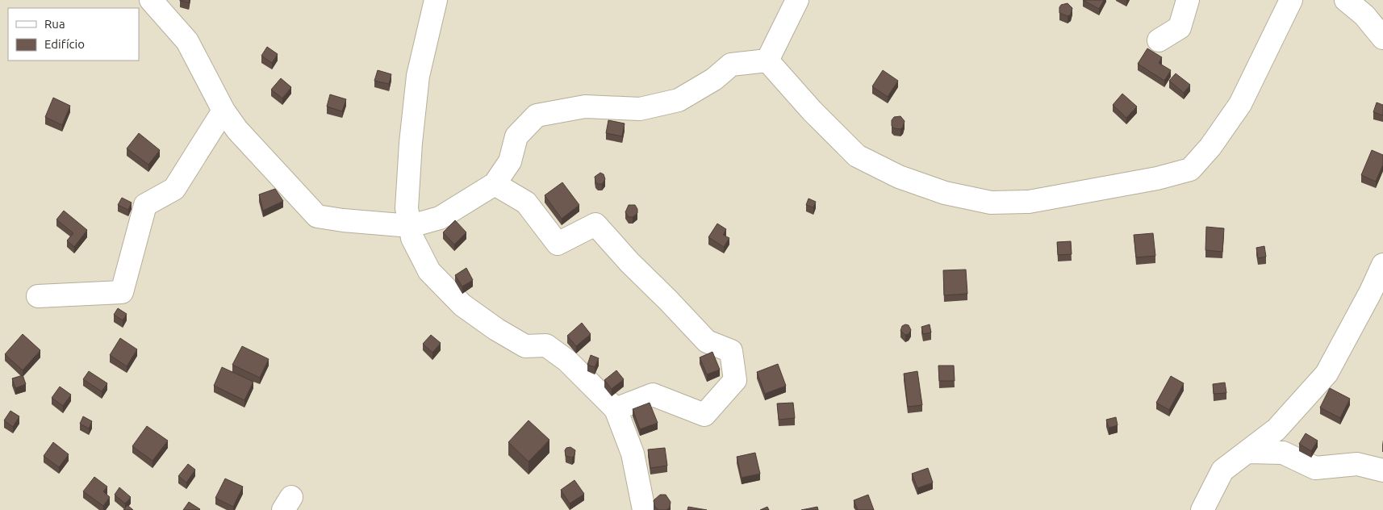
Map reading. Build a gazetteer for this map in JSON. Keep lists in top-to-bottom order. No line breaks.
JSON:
{"legend":["Rua","Edifício"]}
